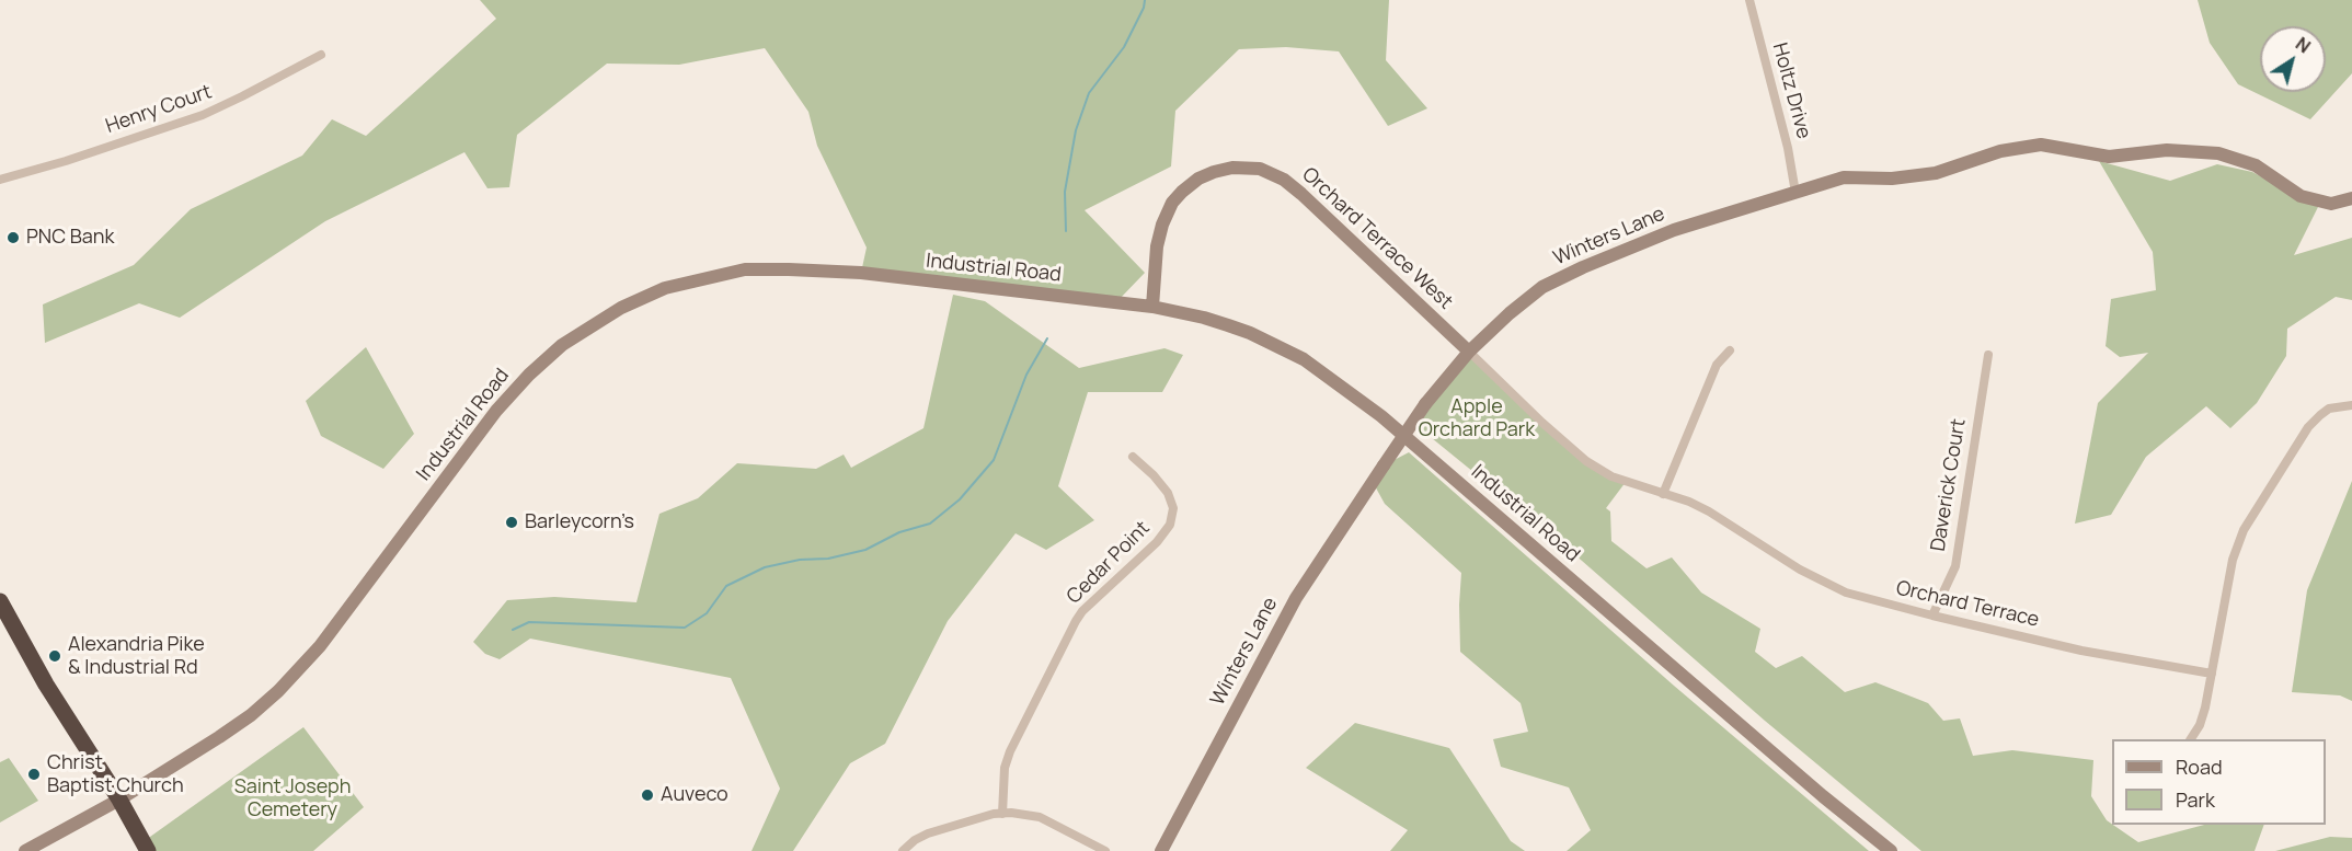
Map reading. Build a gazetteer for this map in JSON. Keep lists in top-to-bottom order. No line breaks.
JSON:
{"streets":{"main road":["Winters Lane","Orchard Terrace West","Industrial Road"],"street":["Holtz Drive","Henry Court","Daverick Court","Cedar Point","Orchard Terrace"]},"crossings":[["Holtz Drive","Winters Lane"],["Winters Lane","Orchard Terrace West"],["Winters Lane","Orchard Terrace"],["Orchard Terrace West","Industrial Road"],["Orchard Terrace West","Orchard Terrace"],["Daverick Court","Orchard Terrace"]],"parks":["Apple Orchard Park","Saint Joseph Cemetery"],"places":["PNC Bank","Barleycorn’s","Alexandria Pike & Industrial Rd","Christ Baptist Church","Auveco"],"legend":["Road","Park"],"north":"top right"}
